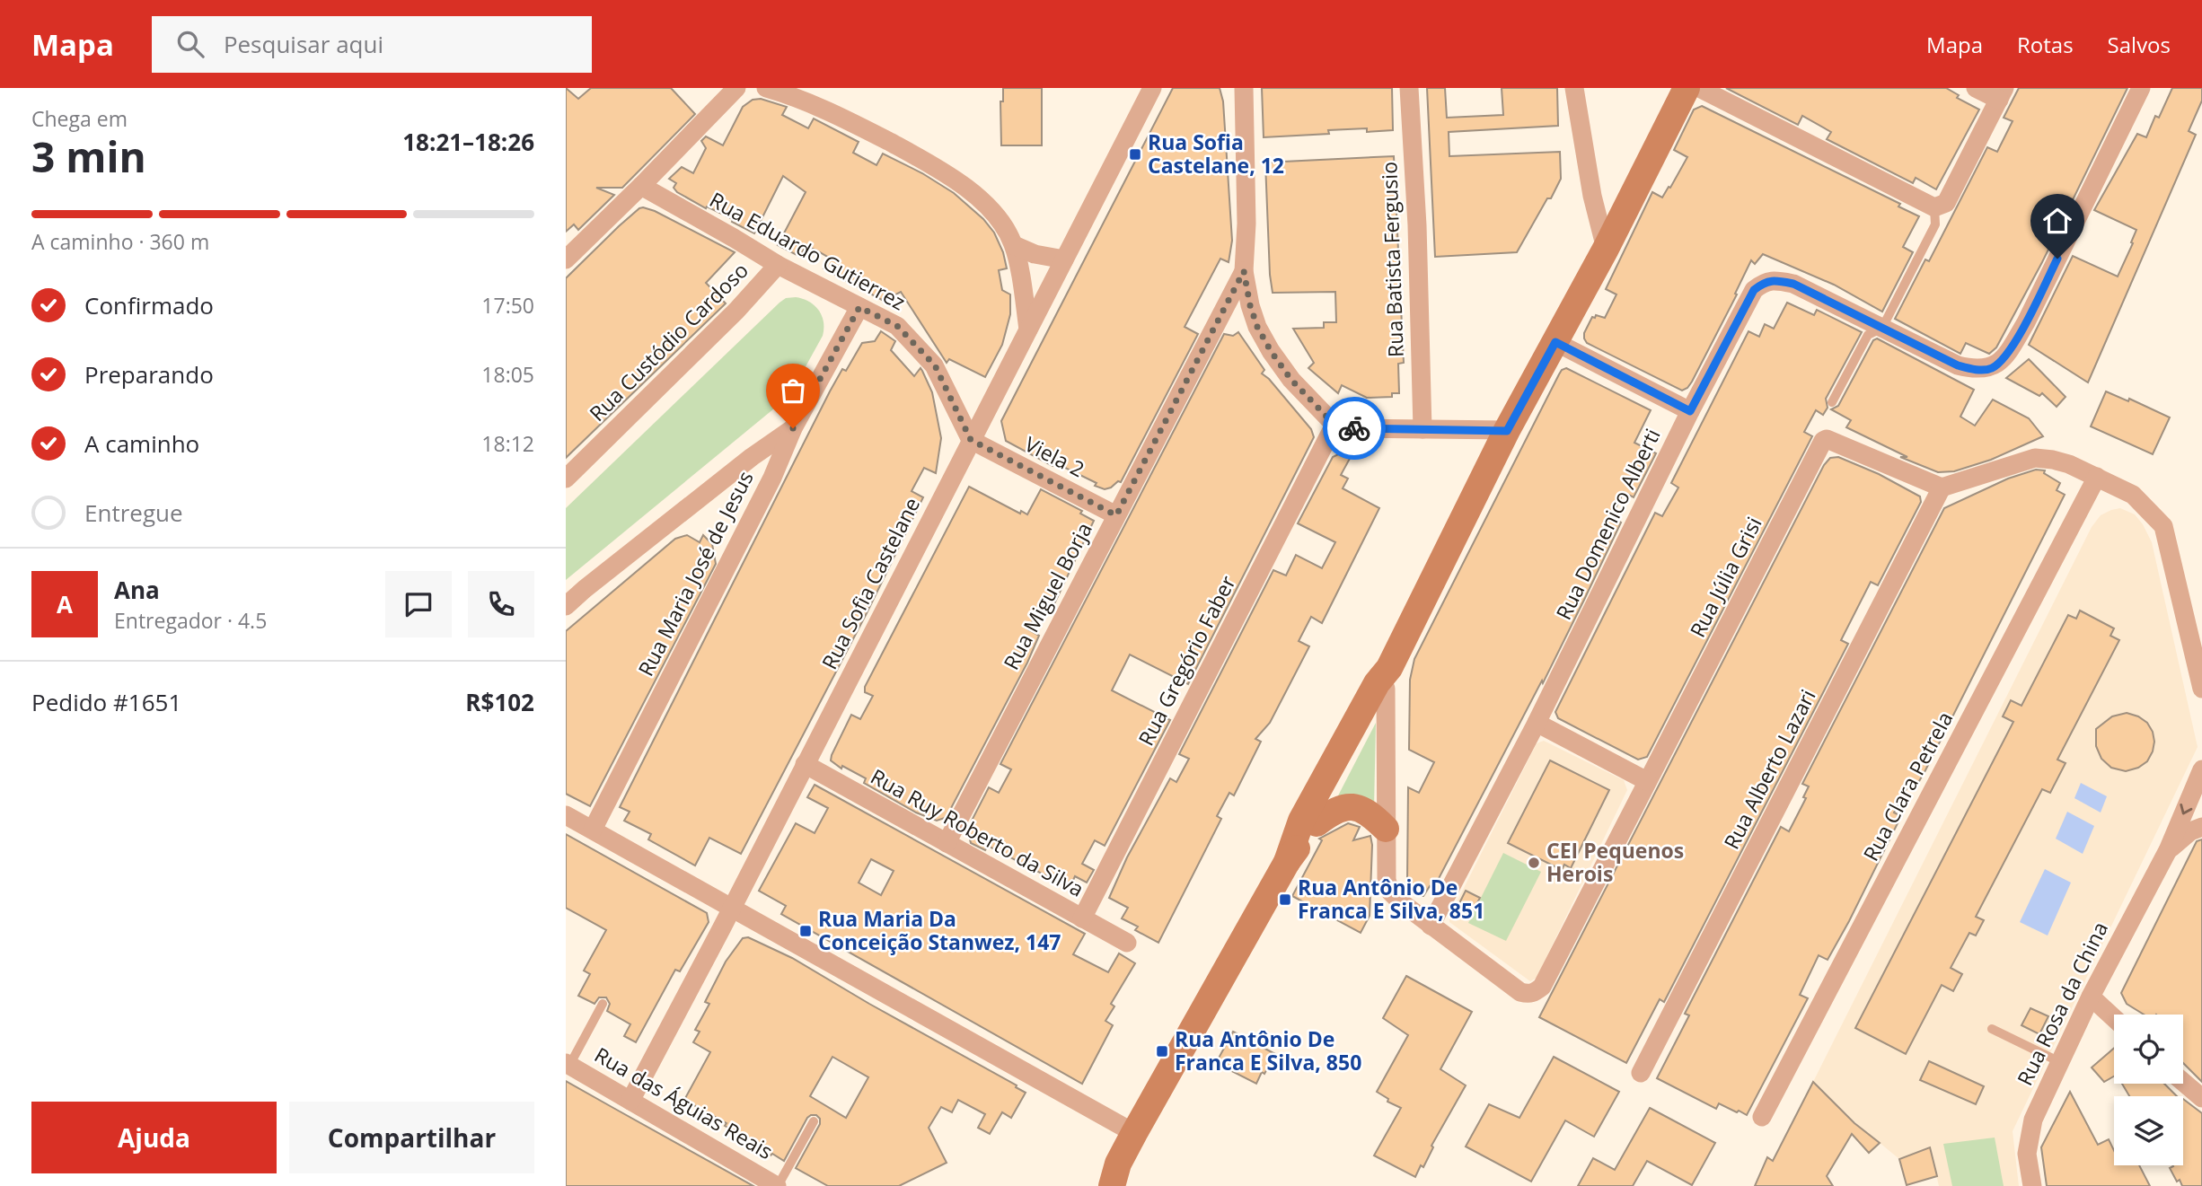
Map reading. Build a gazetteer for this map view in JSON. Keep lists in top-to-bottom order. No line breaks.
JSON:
{"streets":{"street":["Rua Eduardo Gutierrez","Rua Batista Fergusio","Rua Custódio Cardoso","Viela 2","Rua Domenico Alberti","Rua Maria José de Jesus","Rua Júlia Grisi","Rua Sofia Castelane","Rua Miguel Borja","Rua Gregório Faber","Rua Alberto Lazari","Rua Clara Petrela","Rua Ruy Roberto da Silva","Rua Rosa da China","Rua das Águias Reais"]},"crossings":[["Rua Eduardo Gutierrez","Rua Custódio Cardoso"],["Rua Eduardo Gutierrez","Viela 2"],["Rua Eduardo Gutierrez","Rua Maria José de Jesus"],["Rua Eduardo Gutierrez","Rua Sofia Castelane"],["Viela 2","Rua Sofia Castelane"],["Viela 2","Rua Miguel Borja"],["Rua Domenico Alberti","Rua Júlia Grisi"],["Rua Júlia Grisi","Rua Alberto Lazari"],["Rua Sofia Castelane","Rua Ruy Roberto da Silva"],["Rua Sofia Castelane","Rua das Águias Reais"],["Rua Miguel Borja","Rua Ruy Roberto da Silva"],["Rua Gregório Faber","Rua Ruy Roberto da Silva"]],"places":{"transit":["Rua Sofia Castelane, 12","Rua Antônio De Franca E Silva, 851","Rua Maria Da Conceição Stanwez, 147","Rua Antônio De Franca E Silva, 850"],"other":["CEI Pequenos Herois"]},"page":{"header":"Mapa","search":"Pesquisar aqui","nav":["Mapa","Rotas","Salvos"],"heading":["3 min","Chega em","18:21–18:26"],"panel":["Ana","Entregador · 4.5","Pedido #1651","R$102"],"bar":"A caminho · 360 m","list":[["Confirmado","17:50"],["Preparando","18:05"],["A caminho","18:12"],"Entregue"],"round":"A","buttons":["Ajuda","Compartilhar"]}}
